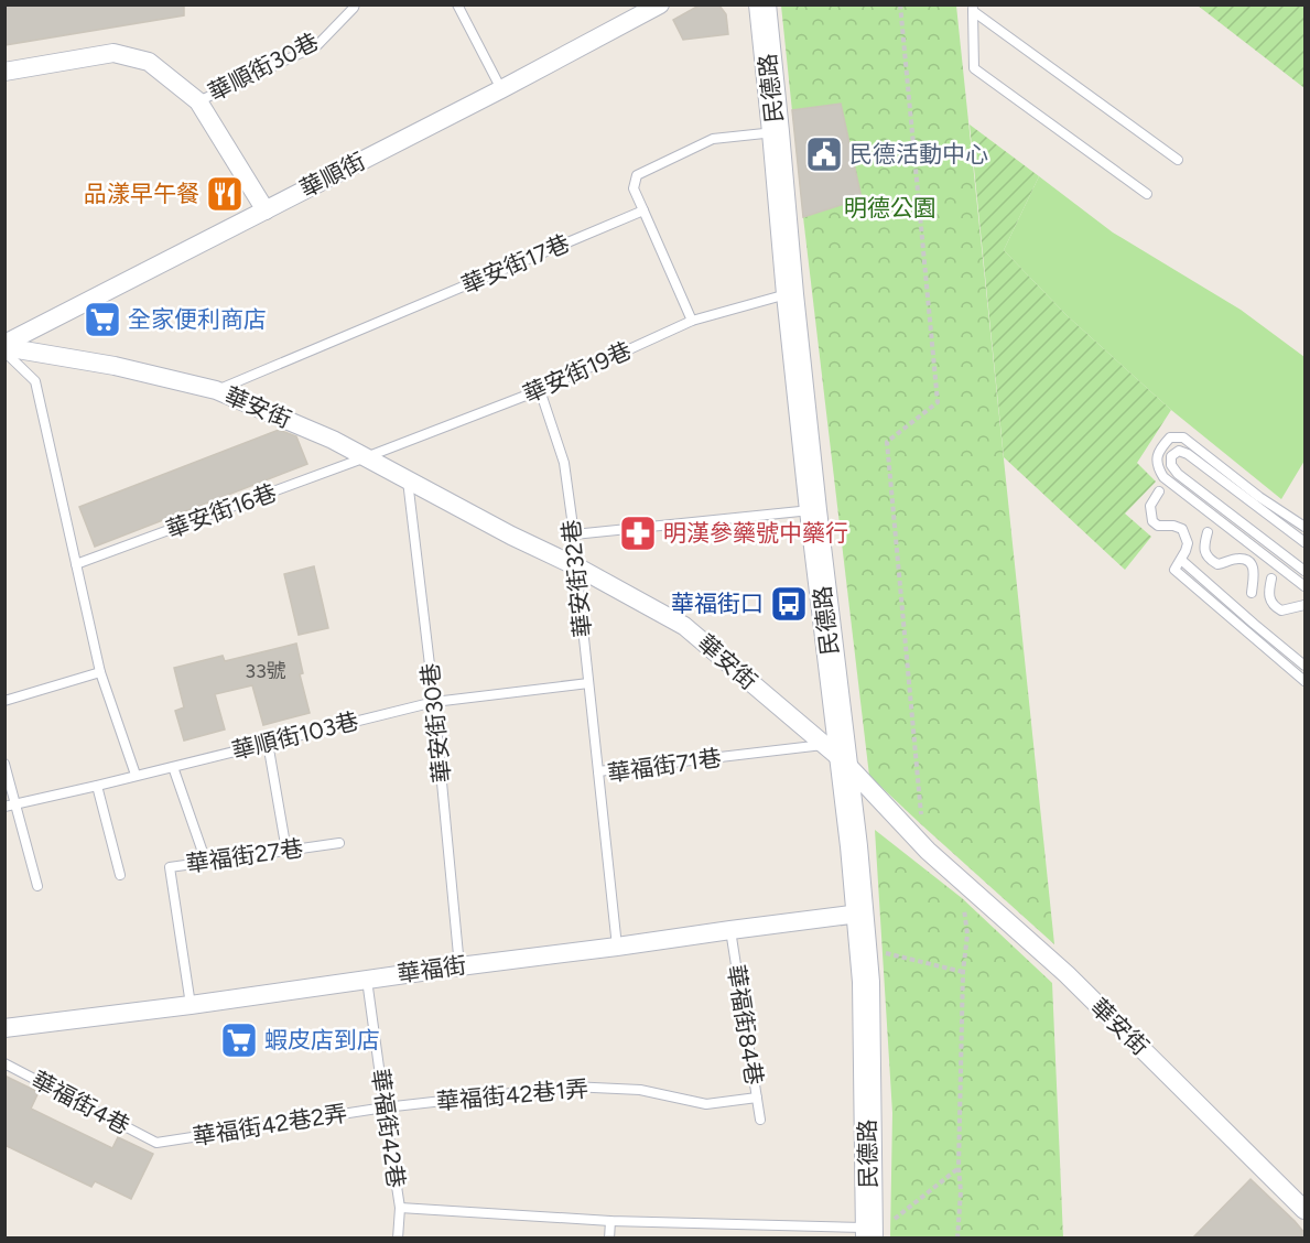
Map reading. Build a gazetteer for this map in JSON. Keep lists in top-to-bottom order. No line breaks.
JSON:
{"streets":{"street":["華順街30巷","民德路","華順街","華安街","華福街"],"lane":["華安街17巷","華安街19巷","華安街16巷","華安街32巷","華安街30巷","華順街103巷","華福街71巷","華福街27巷","華福街84巷","華福街42巷1弄","華福街4巷","華福街42巷2弄","華福街42巷"]},"crossings":[["華順街30巷","華順街"],["民德路","華安街19巷"],["民德路","華安街"],["民德路","華福街71巷"],["民德路","華福街"],["華順街","華安街"],["華安街17巷","華安街"],["華安街19巷","華安街"],["華安街19巷","華安街16巷"],["華安街19巷","華安街32巷"],["華安街","華安街16巷"],["華安街","華安街32巷"],["華安街","華安街30巷"],["華安街","華福街71巷"],["華安街32巷","華順街103巷"],["華安街32巷","華福街71巷"],["華安街30巷","華順街103巷"],["華安街30巷","華福街"],["華福街71巷","華福街"],["華福街27巷","華福街"],["華福街","華福街84巷"],["華福街","華福街42巷"],["華福街84巷","華福街42巷1弄"],["華福街42巷1弄","華福街42巷2弄"],["華福街42巷1弄","華福街42巷"],["華福街4巷","華福街42巷2弄"],["華福街42巷2弄","華福街42巷"]],"parks":["明德公園"],"places":{"public building":["民德活動中心"],"restaurant":["品漾早午餐"],"supermarket":["全家便利商店","蝦皮店到店"],"pharmacy":["明漢參藥號中藥行"],"bus stop":["華福街口"]},"house_numbers":["33號"]}
